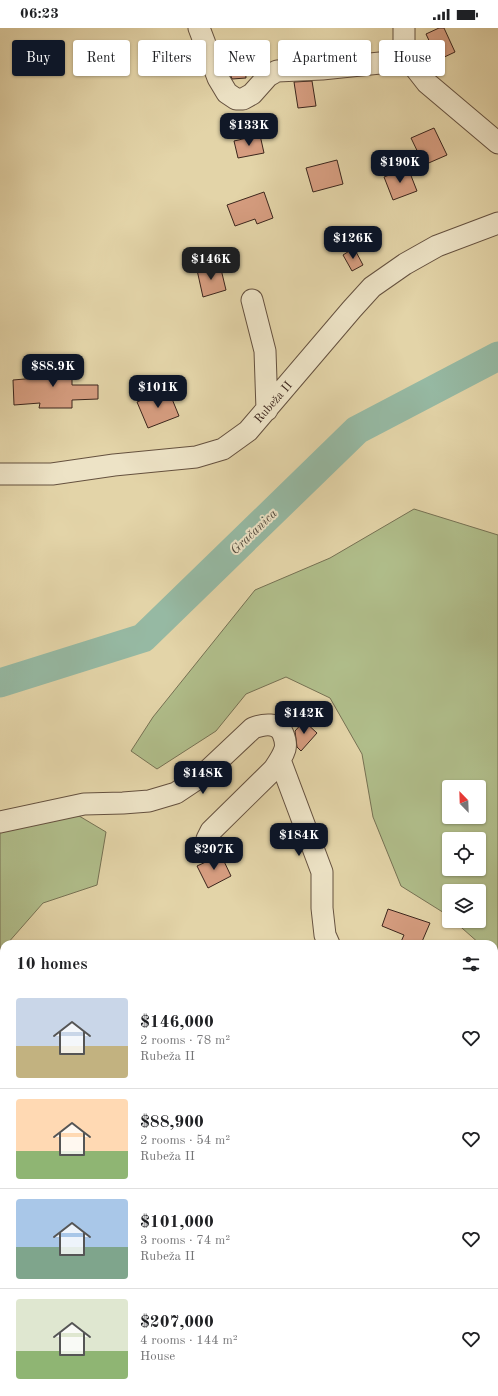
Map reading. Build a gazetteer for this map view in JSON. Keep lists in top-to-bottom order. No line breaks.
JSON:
{"streets":{"street":["Rubeža II"]},"water":["Gračanica"],"north":"top left","page":{"status":"06:23","chip":["Buy","Rent","Filters","New","Apartment","House"],"price":["$133K","$190K","$126K","$146K","$88.9K","$101K","$142K","$148K","$184K","$207K"],"heading":"10 homes","list":[{"name":"$146,000","note":"2 rooms · 78 m² · Rubeža II"},{"name":"$88,900","note":"2 rooms · 54 m² · Rubeža II"},{"name":"$101,000","note":"3 rooms · 74 m² · Rubeža II"},{"name":"$207,000","note":"4 rooms · 144 m² · House"}]}}
